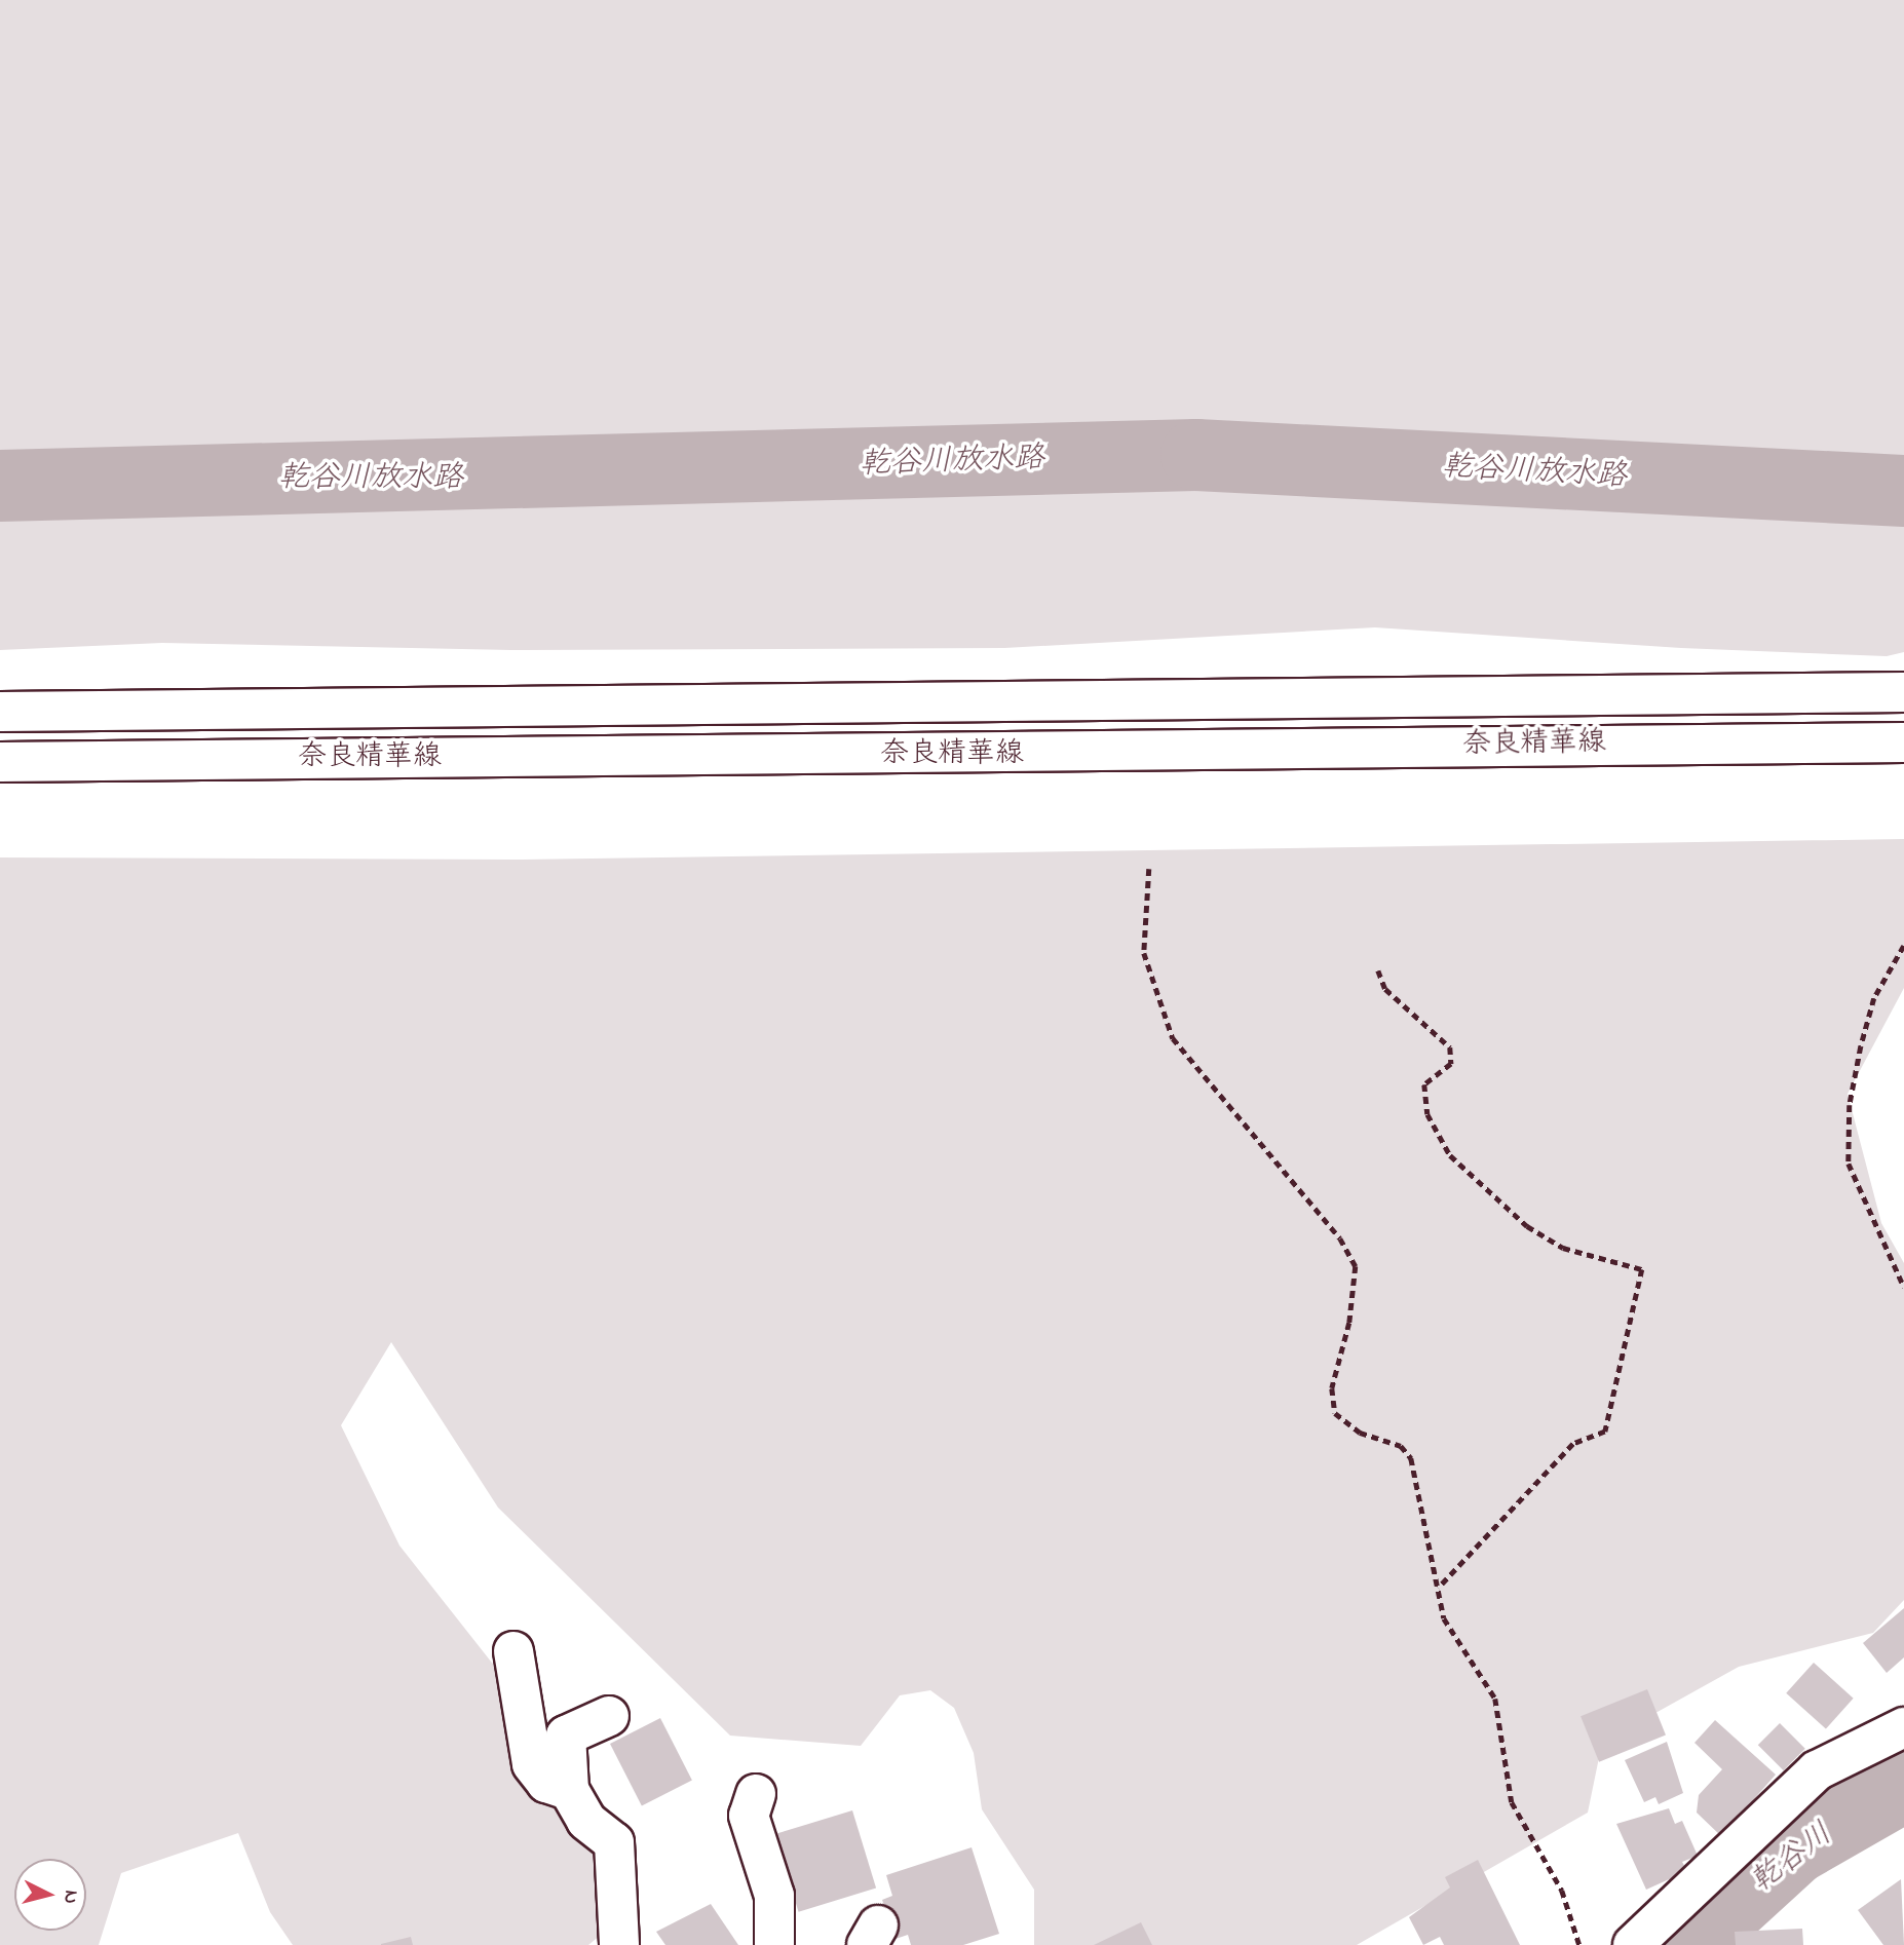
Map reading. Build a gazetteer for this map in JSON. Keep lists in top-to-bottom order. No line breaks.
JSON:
{"streets":{"main road":["奈良精華線"]},"water":["乾谷川放水路","乾谷川"],"north":"right"}
